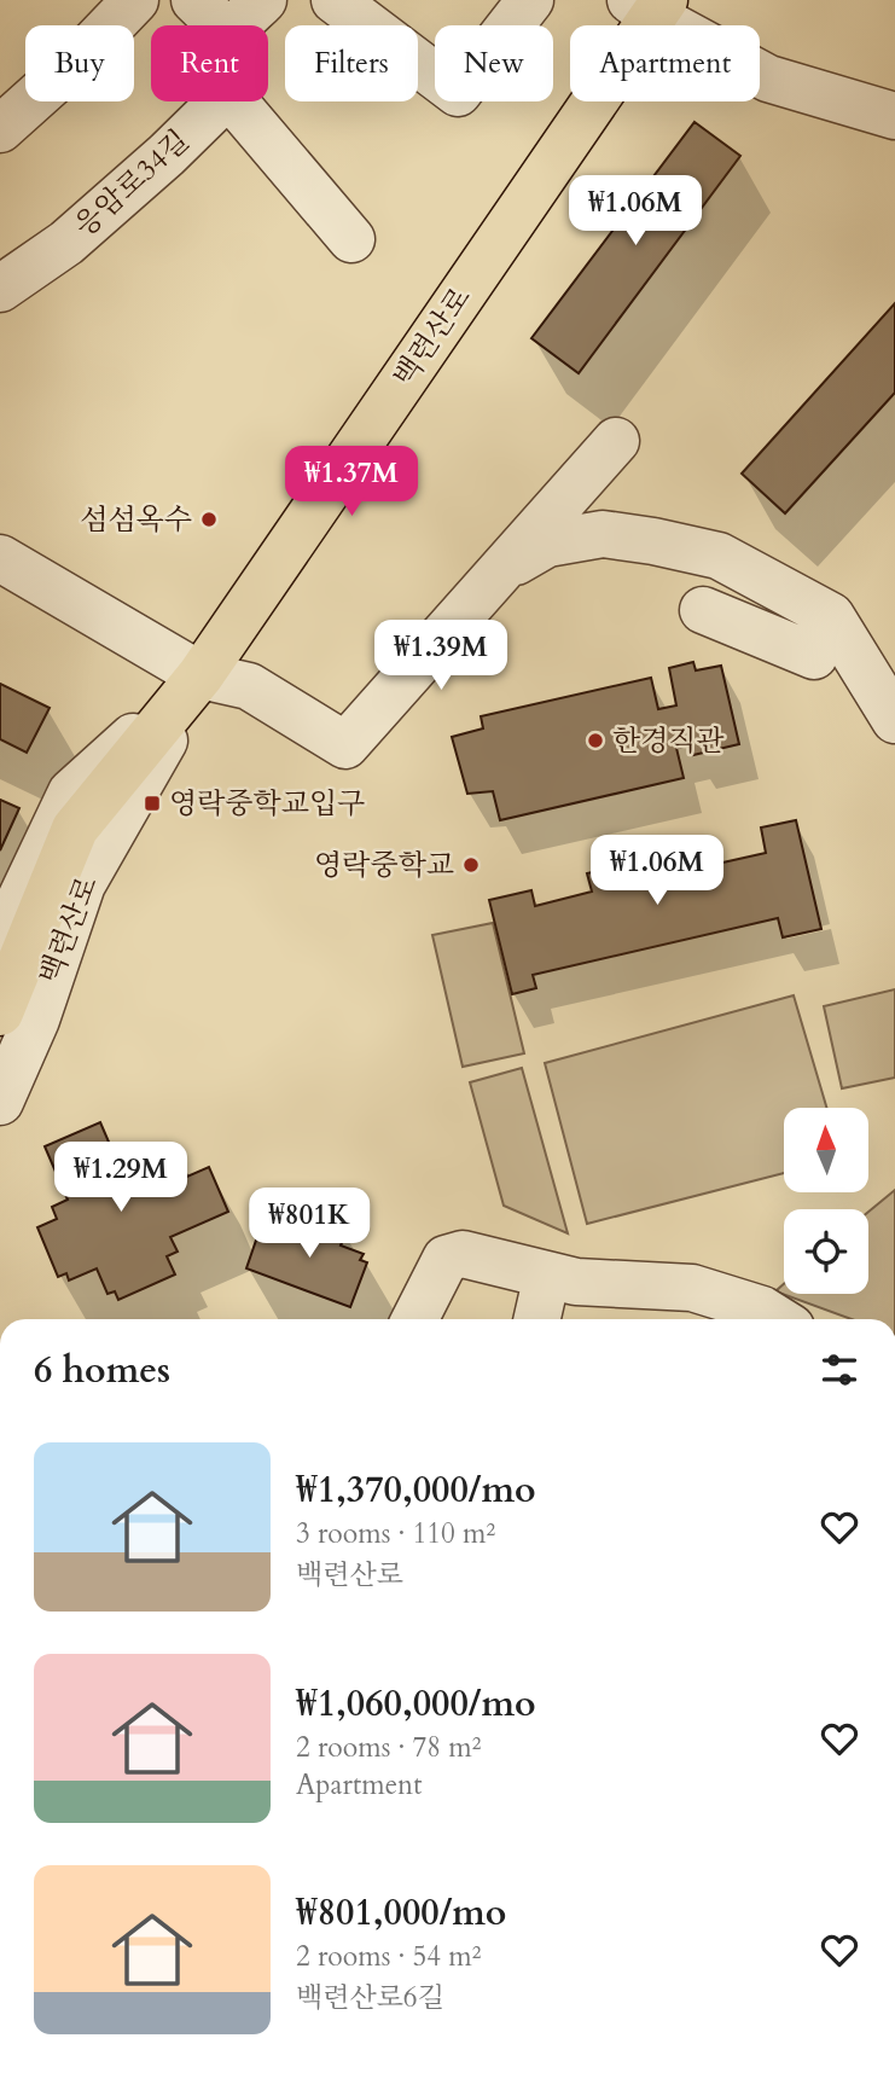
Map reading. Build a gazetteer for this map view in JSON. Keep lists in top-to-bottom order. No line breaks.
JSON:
{"streets":{"main road":["백련산로"],"street":["응암로34길"]},"places":{"other":["섬섬옥수","한경직관","영락중학교"],"transit":["영락중학교입구"]},"north":"top","page":{"chip":["Buy","Rent","Filters","New","Apartment"],"price":["₩1.06M","₩1.37M","₩1.39M","₩1.06M","₩1.29M","₩801K"],"heading":"6 homes","list":[{"name":"₩1,370,000/mo","note":"3 rooms · 110 m² · 백련산로"},{"name":"₩1,060,000/mo","note":"2 rooms · 78 m² · Apartment"},{"name":"₩801,000/mo","note":"2 rooms · 54 m² · 백련산로6길"}]}}
